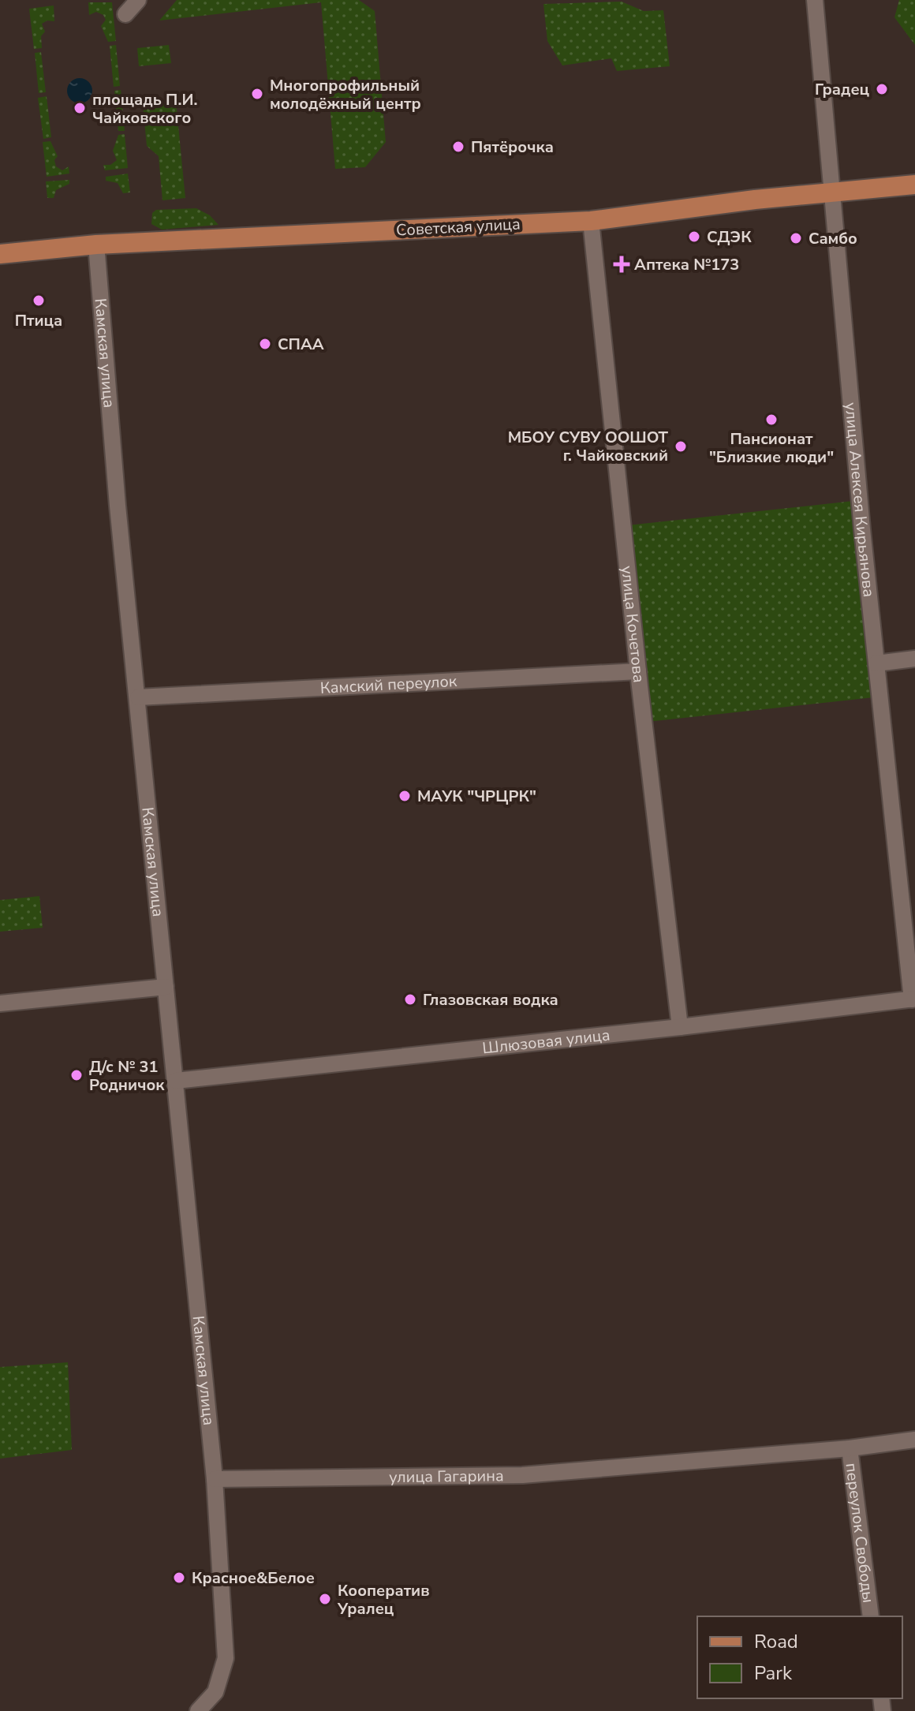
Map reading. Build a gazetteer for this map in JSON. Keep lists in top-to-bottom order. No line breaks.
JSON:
{"streets":{"main road":["Советская улица"],"street":["Камская улица","улица Алексея Кирьянова","улица Кочетова","Камский переулок","Шлюзовая улица","улица Гагарина","переулок Свободы"]},"crossings":[["Советская улица","Камская улица"],["Советская улица","улица Алексея Кирьянова"],["Советская улица","улица Кочетова"],["Камская улица","Камский переулок"],["Камская улица","Шлюзовая улица"],["Камская улица","улица Гагарина"],["улица Алексея Кирьянова","Шлюзовая улица"],["улица Кочетова","Камский переулок"],["улица Кочетова","Шлюзовая улица"],["улица Гагарина","переулок Свободы"]],"places":{"other":["Градец","Многопрофильный молодёжный центр","площадь П.И. Чайковского","Пятёрочка","СДЭК","Самбо","Птица","СПАА","Пансионат \"Близкие люди\"","МБОУ СУВУ ООШОТ г. Чайковский","МАУК \"ЧРЦРК\"","Глазовская водка","Д/с № 31 Родничок","Красное&Белое","Кооператив Уралец"],"health":["Аптека №173"]},"legend":["Road","Park"]}
